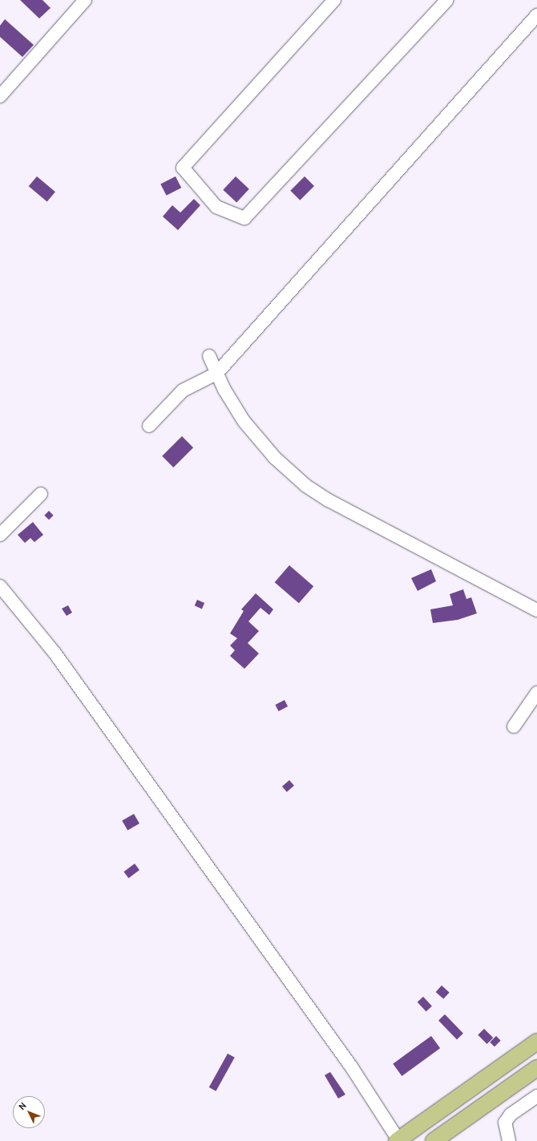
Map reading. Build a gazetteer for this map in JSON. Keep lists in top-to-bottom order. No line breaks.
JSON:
{"north":"top left"}
